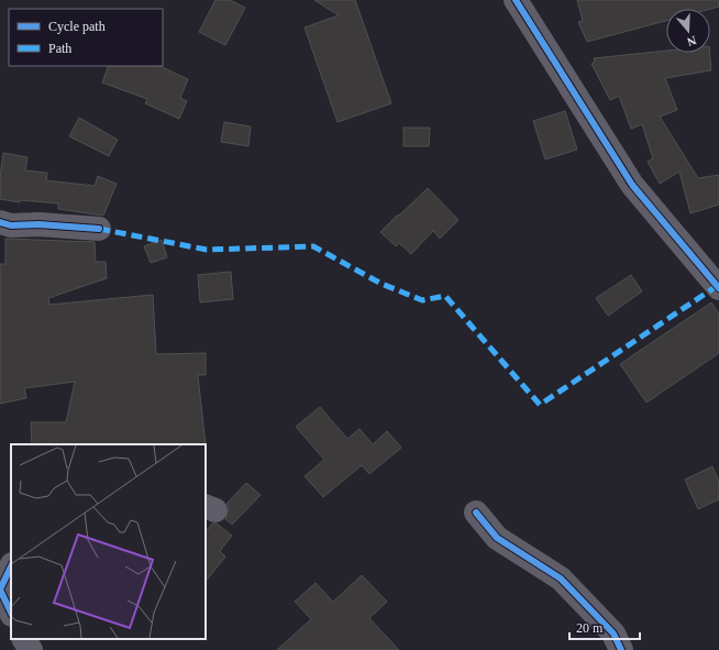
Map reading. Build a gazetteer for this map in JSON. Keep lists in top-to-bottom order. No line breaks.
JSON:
{"legend":["Cycle path","Path"],"scale_bar":"20 m","north":"bottom"}
